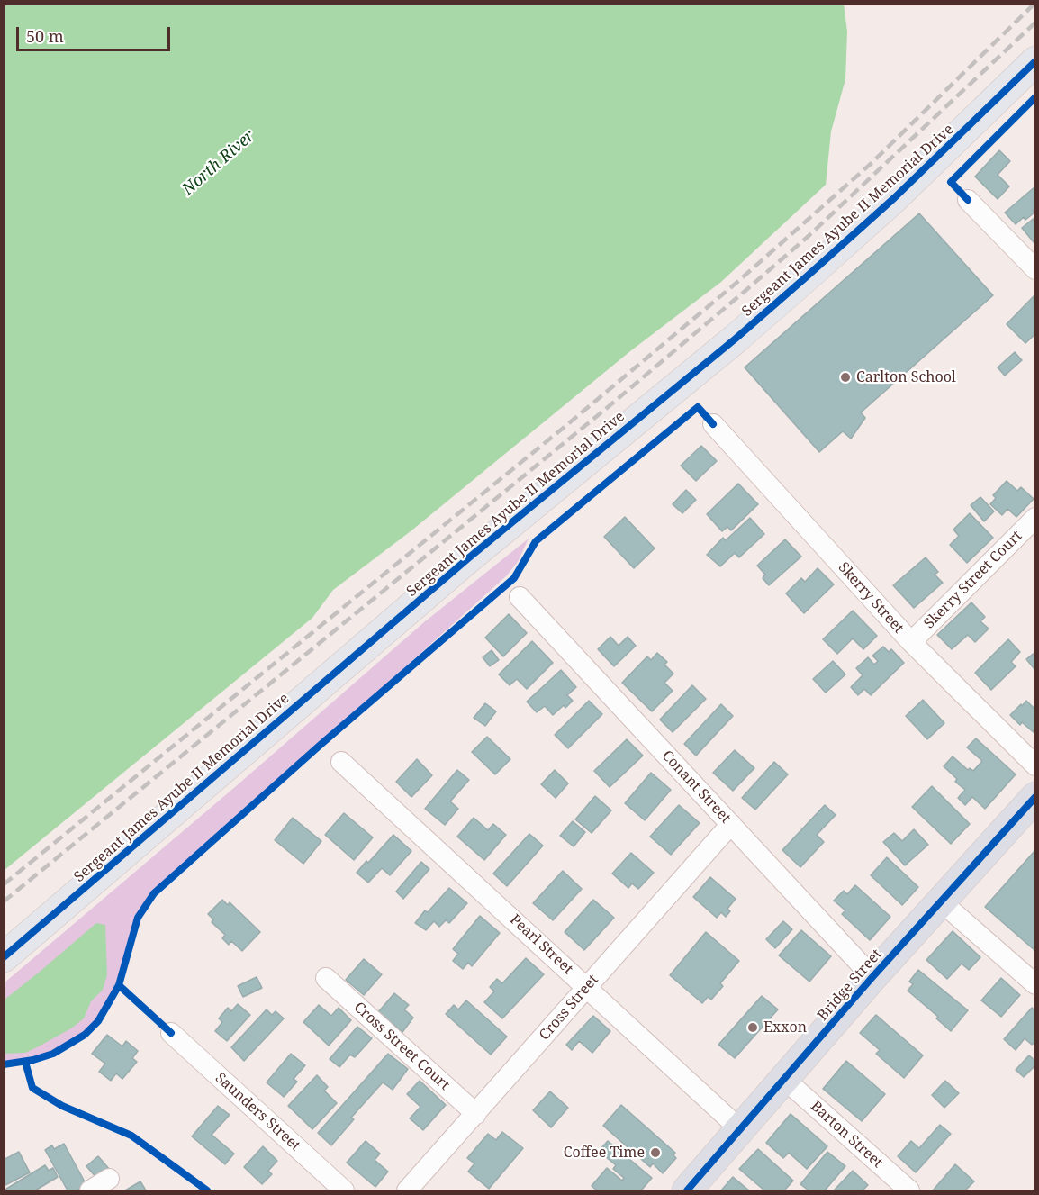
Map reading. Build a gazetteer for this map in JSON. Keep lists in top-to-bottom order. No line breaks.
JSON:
{"streets":{"highway":["Bridge Street"],"main road":["Sergeant James Ayube II Memorial Drive"],"street":["Skerry Street Court","Skerry Street","Conant Street","Pearl Street","Cross Street","Cross Street Court","Saunders Street","Barton Street"]},"crossings":[["Skerry Street Court","Skerry Street"],["Conant Street","Bridge Street"],["Conant Street","Cross Street"],["Pearl Street","Bridge Street"],["Pearl Street","Cross Street"],["Bridge Street","Barton Street"],["Cross Street","Cross Street Court"]],"water":["North River"],"places":["Carlton School","Exxon","Coffee Time"],"scale_bar":"50 m"}
